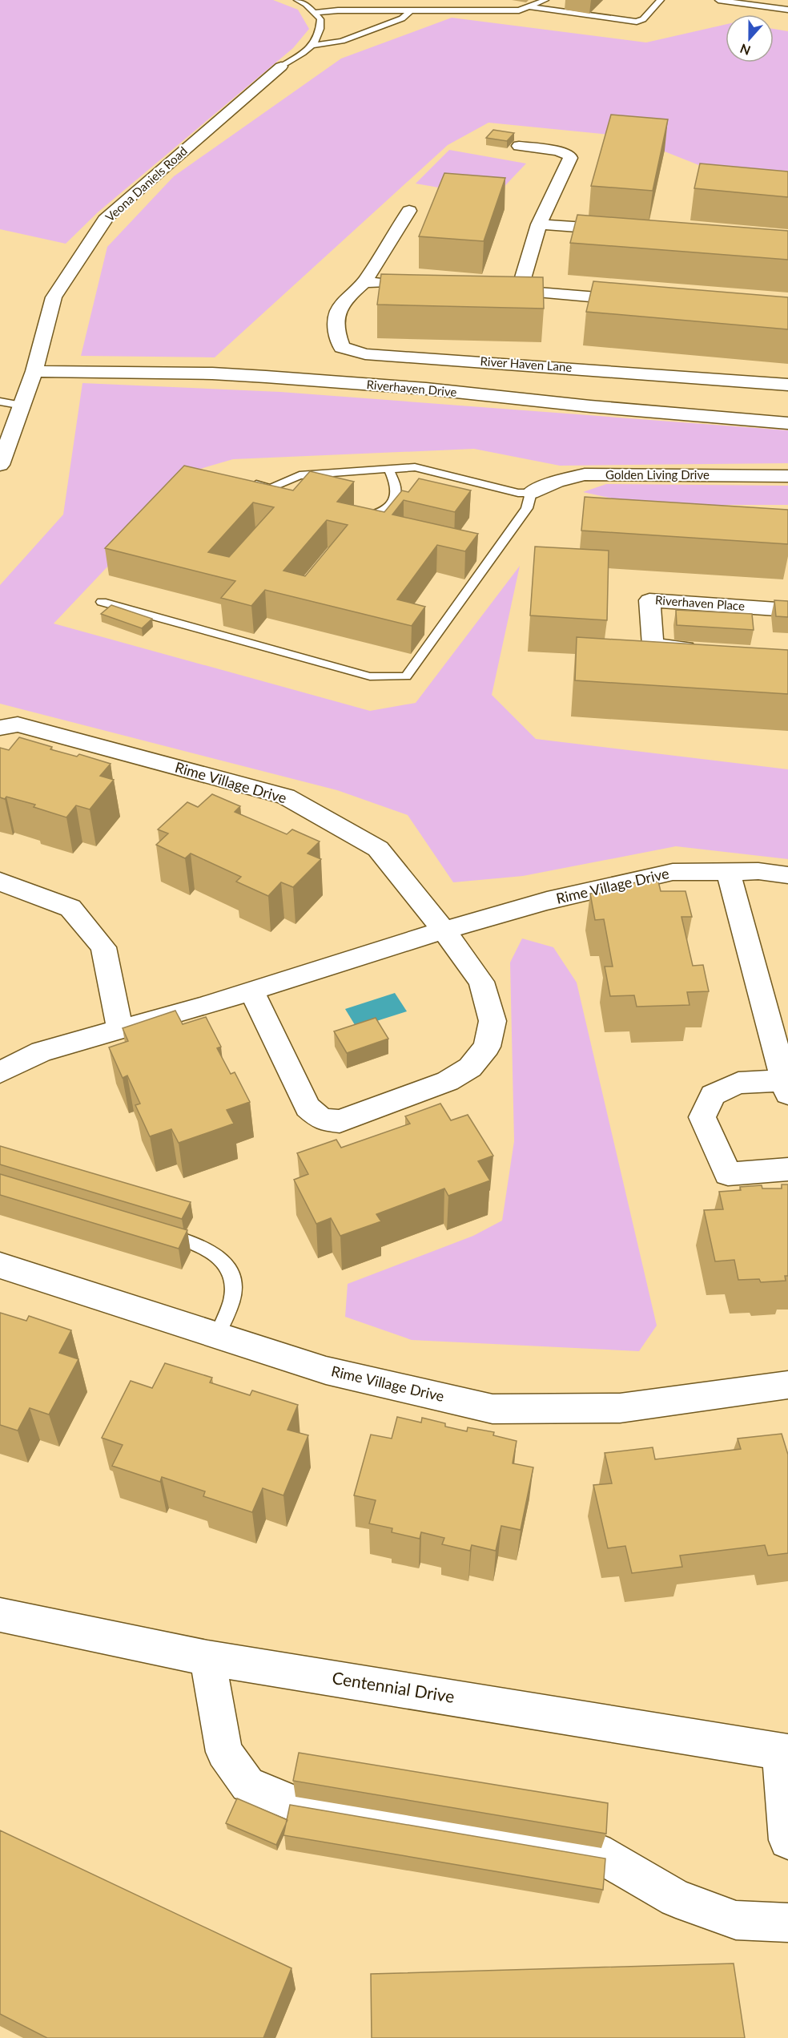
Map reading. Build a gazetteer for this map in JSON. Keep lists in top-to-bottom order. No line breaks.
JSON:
{"streets":{"street":["Veona Daniels Road","River Haven Lane","Riverhaven Drive","Golden Living Drive","Riverhaven Place","Rime Village Drive","Centennial Drive"]},"crossings":[["Veona Daniels Road","Riverhaven Drive"]],"north":"bottom"}
